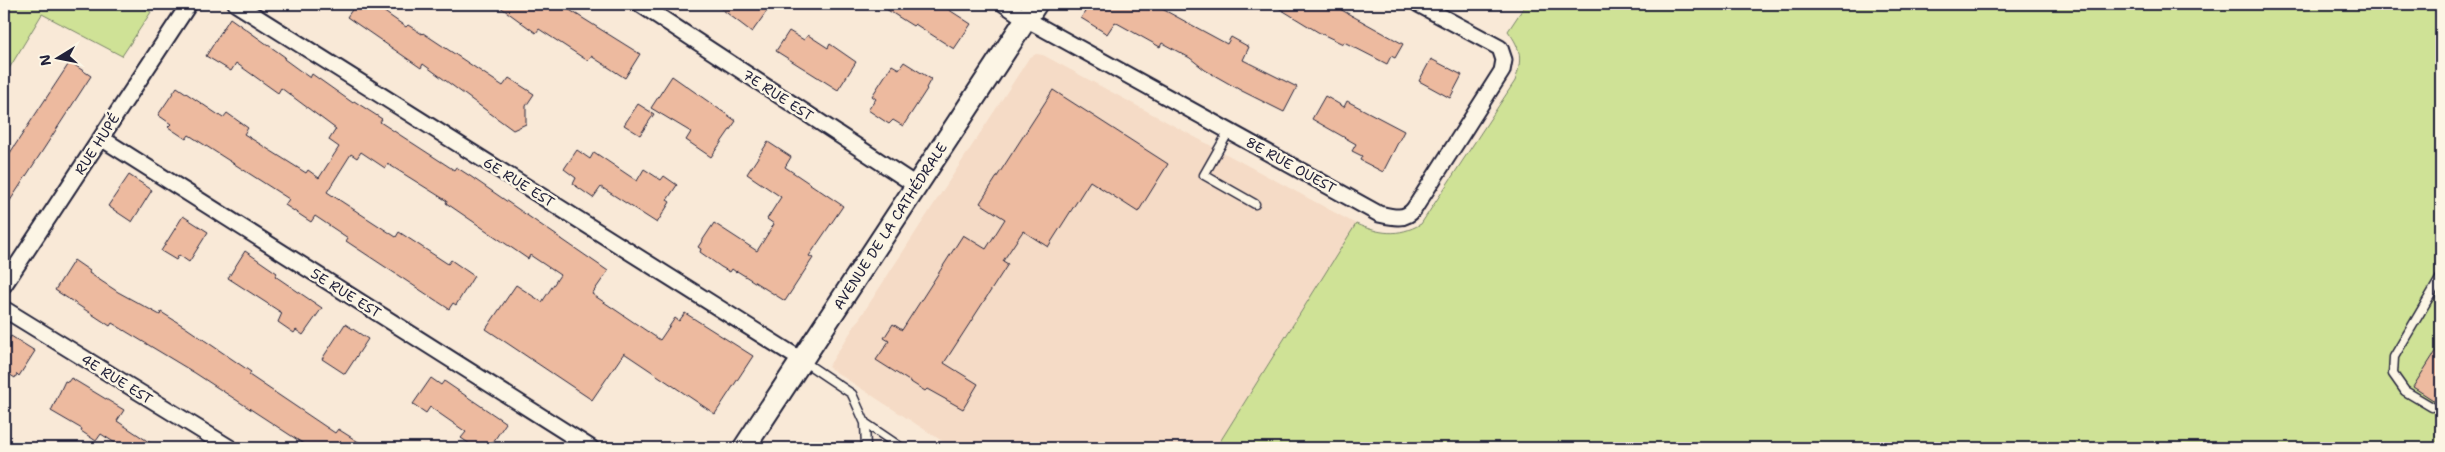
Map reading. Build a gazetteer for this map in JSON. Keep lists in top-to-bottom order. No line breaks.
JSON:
{"streets":{"street":["7E RUE EST","RUE HUPÉ","8E RUE OUEST","6E RUE EST","AVENUE DE LA CATHÉDRALE","5E RUE EST","4E RUE EST"]},"crossings":[["7E RUE EST","AVENUE DE LA CATHÉDRALE"],["RUE HUPÉ","5E RUE EST"],["8E RUE OUEST","AVENUE DE LA CATHÉDRALE"],["6E RUE EST","AVENUE DE LA CATHÉDRALE"]],"north":"left"}
